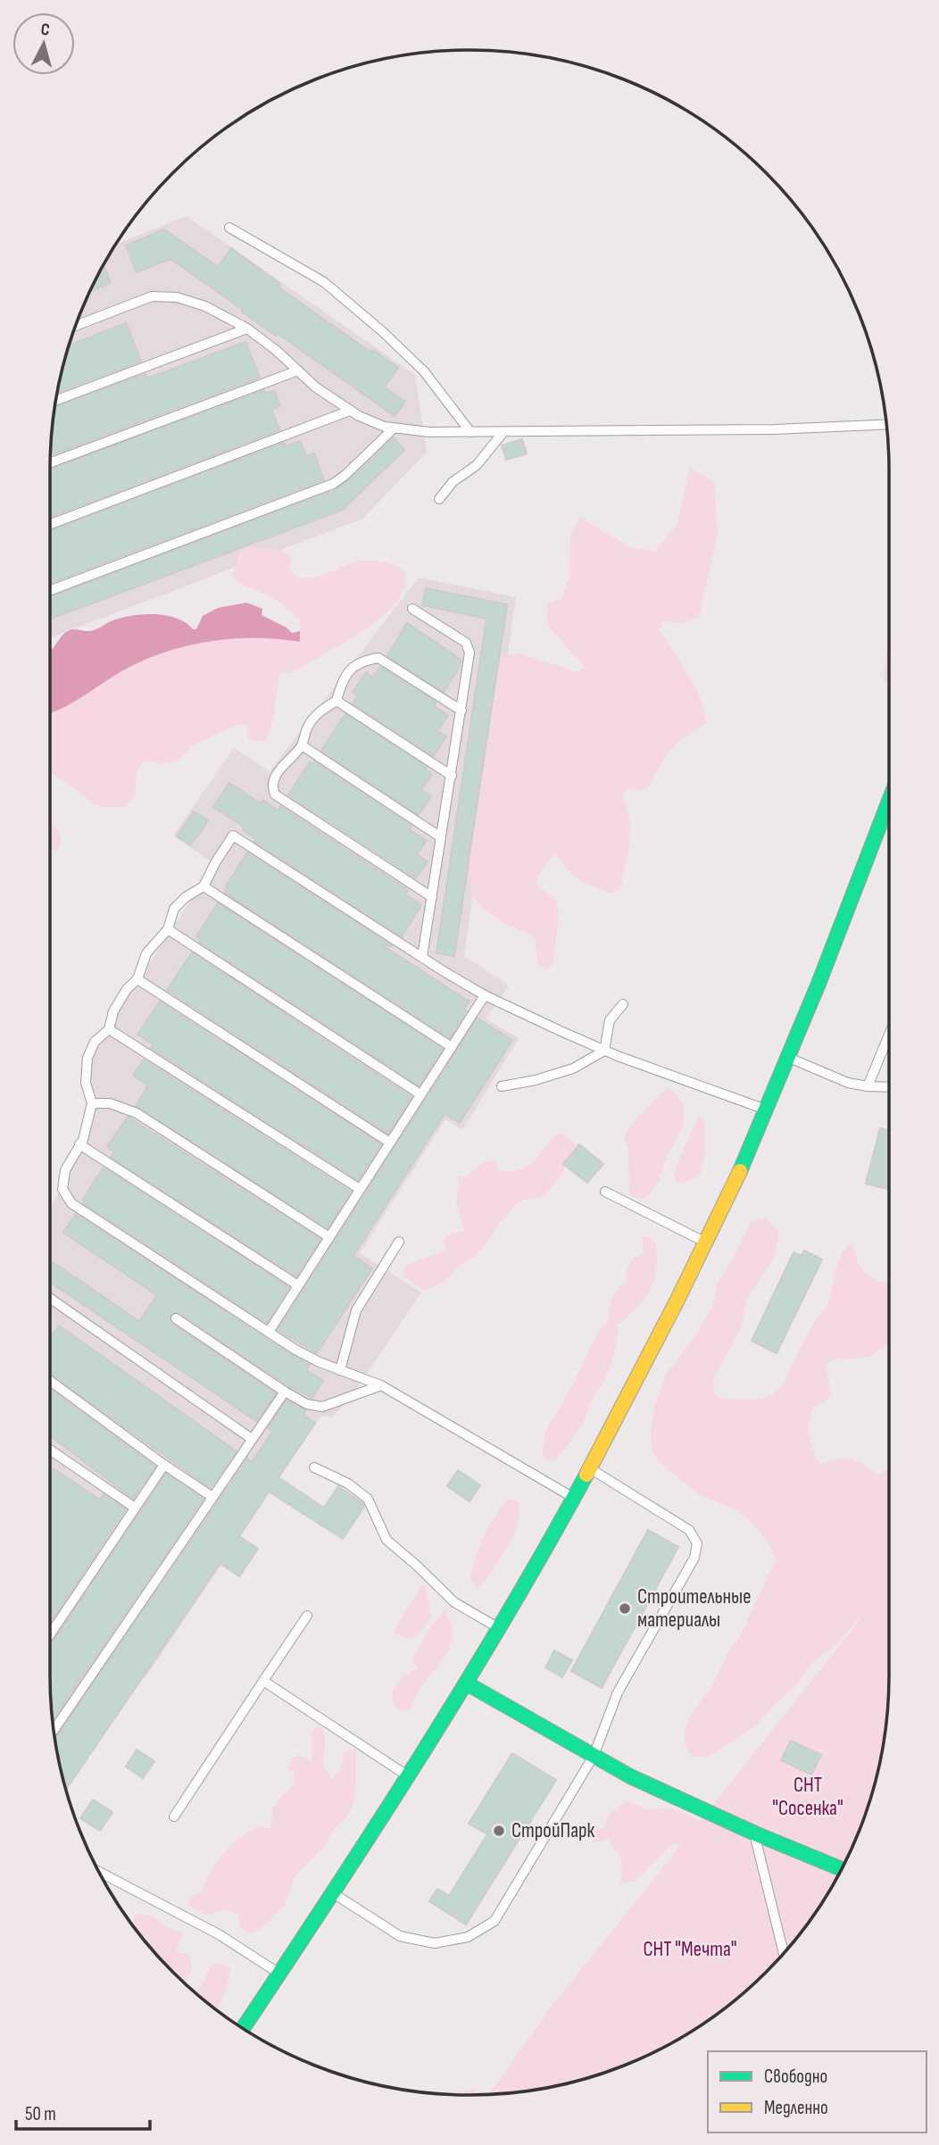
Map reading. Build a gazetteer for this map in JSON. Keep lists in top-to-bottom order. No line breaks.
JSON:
{"parks":["СНТ \"Сосенка\"","СНТ \"Мечта\""],"places":["Строительные материалы","СтройПарк"],"legend":["Свободно","Медленно"],"scale_bar":"50 m","north":"top"}
